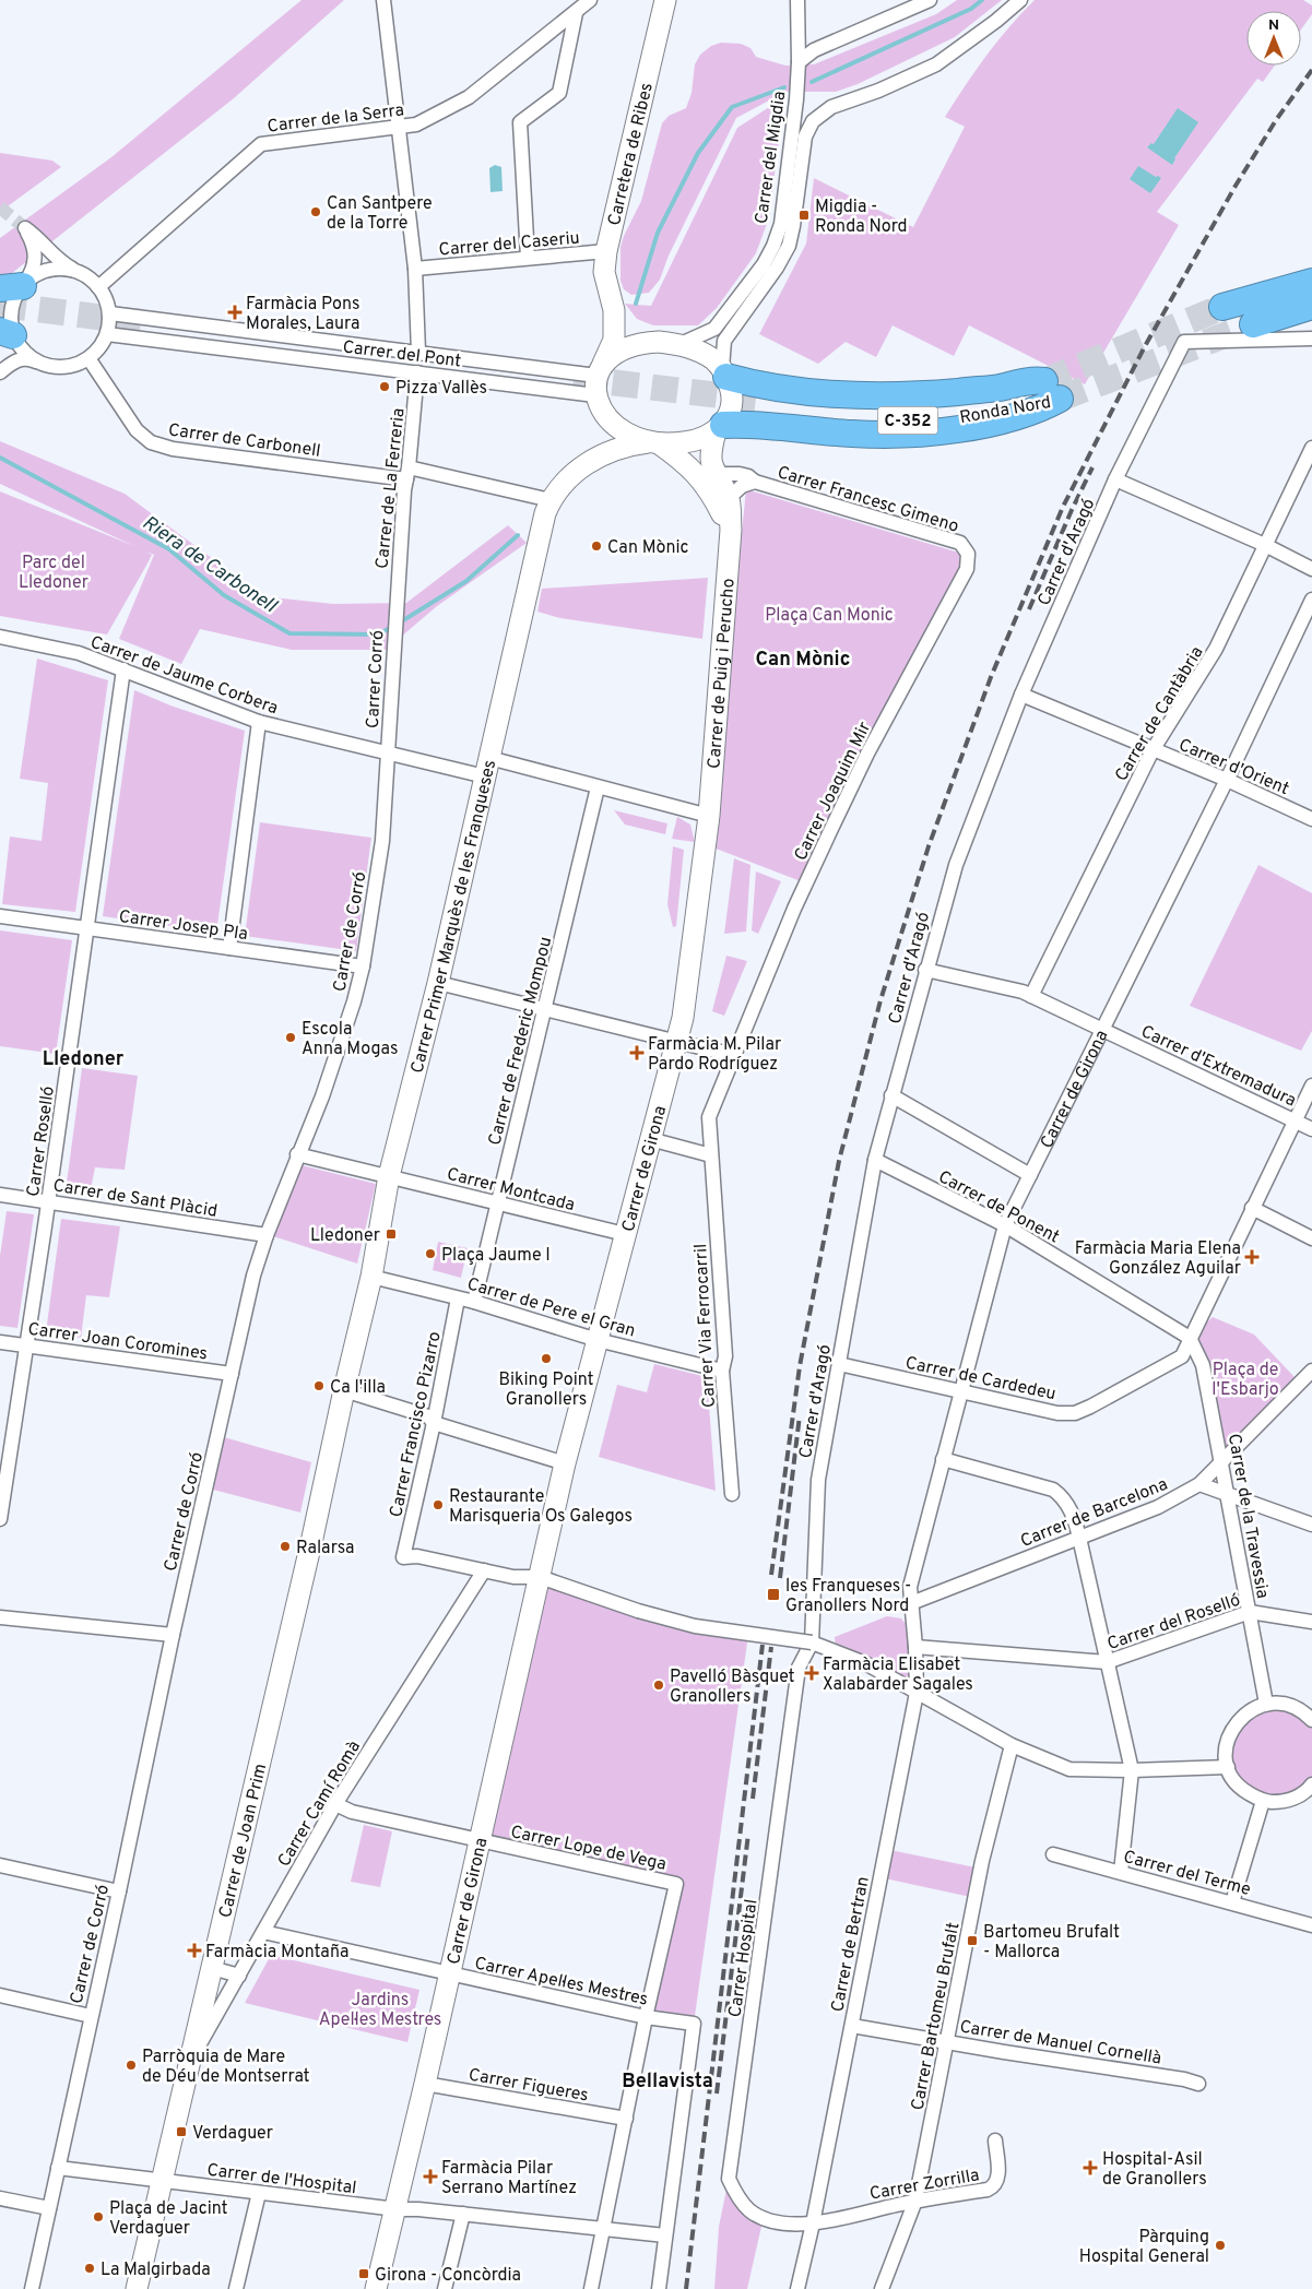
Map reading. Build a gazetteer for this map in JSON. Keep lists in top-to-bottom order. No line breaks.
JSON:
{"streets":{"highway":["Ronda Nord","C-352"],"street":["Carrer de la Serra","Carretera de Ribes","Carrer del Migdia","Carrer del Caseriu","Carrer del Pont","Carrer de Carbonell","Carrer de La Ferreria","Carrer Francesc Gimeno","Carrer d'Aragó","Carrer de Puig i Perucho","Carrer de Jaume Corbera","Carrer Corró","Carrer de Cantàbria","Carrer d'Orient","Carrer Joaquim Mir","Carrer Primer Marquès de les Franqueses","Carrer Josep Pla","Carrer de Corró","Carrer de Frederic Mompou","Carrer d'Extremadura","Carrer de Girona","Carrer Roselló","Carrer Montcada","Carrer de Sant Plàcid","Carrer de Ponent","Carrer de Pere el Gran","Carrer Via Ferrocarril","Carrer Joan Coromines","Carrer de Cardedeu","Carrer Francisco Pizarro","Carrer de Barcelona","Carrer de la Travessia","Carrer del Roselló","Carrer Camí Romà","Carrer de Joan Prim","Carrer Lope de Vega","Carrer del Terme","Carrer de Bertran","Carrer Hospital","Carrer Apel·les Mestres","Carrer Bartomeu Brufalt","Carrer de Manuel Cornellà","Carrer Figueres","Carrer de l'Hospital","Carrer Zorrilla"]},"crossings":[["Carrer de la Serra","Carrer del Pont"],["Carrer de la Serra","Carrer de Carbonell"],["Carretera de Ribes","Carrer del Migdia"],["Carretera de Ribes","Carrer del Caseriu"],["Carretera de Ribes","Carrer del Pont"],["Carretera de Ribes","Carrer Primer Marquès de les Franqueses"],["Carrer del Migdia","Carrer del Pont"],["Carrer del Migdia","Carrer Primer Marquès de les Franqueses"],["Carrer del Pont","Carrer de Carbonell"],["Carrer del Pont","Carrer de La Ferreria"],["Carrer del Pont","Carrer Primer Marquès de les Franqueses"],["Carrer de Carbonell","Carrer de La Ferreria"],["Carrer de Carbonell","Carrer Primer Marquès de les Franqueses"],["Carrer de La Ferreria","Carrer Corró"],["Carrer Francesc Gimeno","Carrer de Puig i Perucho"],["Carrer Francesc Gimeno","Carrer Joaquim Mir"],["Carrer d'Aragó","Carrer d'Orient"],["Carrer d'Aragó","Carrer d'Extremadura"],["Carrer d'Aragó","Carrer de Ponent"],["Carrer d'Aragó","Carrer de Cardedeu"],["Carrer d'Aragó","Carrer Hospital"],["Carrer de Puig i Perucho","Carrer de Girona"],["Carrer de Jaume Corbera","Carrer Corró"],["Carrer de Jaume Corbera","Carrer Primer Marquès de les Franqueses"],["Carrer de Jaume Corbera","Carrer de Corró"],["Carrer de Jaume Corbera","Carrer Roselló"],["Carrer Corró","Carrer de Corró"],["Carrer de Cantàbria","Carrer d'Orient"],["Carrer de Cantàbria","Carrer d'Extremadura"],["Carrer d'Orient","Carrer de Girona"],["Carrer Joaquim Mir","Carrer Via Ferrocarril"],["Carrer Primer Marquès de les Franqueses","Carrer Montcada"],["Carrer Primer Marquès de les Franqueses","Carrer de Pere el Gran"],["Carrer Primer Marquès de les Franqueses","Carrer de Joan Prim"],["Carrer Josep Pla","Carrer de Corró"],["Carrer Josep Pla","Carrer Roselló"],["Carrer de Corró","Carrer Montcada"],["Carrer de Corró","Carrer de Sant Plàcid"],["Carrer de Corró","Carrer Joan Coromines"],["Carrer de Corró","Carrer de l'Hospital"],["Carrer de Frederic Mompou","Carrer Montcada"],["Carrer de Frederic Mompou","Carrer de Pere el Gran"],["Carrer d'Extremadura","Carrer de Girona"],["Carrer d'Extremadura","Carrer de Cardedeu"],["Carrer de Girona","Carrer Montcada"],["Carrer de Girona","Carrer de Ponent"],["Carrer de Girona","Carrer de Pere el Gran"],["Carrer de Girona","Carrer de Cardedeu"],["Carrer de Girona","Carrer de Barcelona"],["Carrer de Girona","Carrer Lope de Vega"],["Carrer de Girona","Carrer de Bertran"],["Carrer de Girona","Carrer Apel·les Mestres"],["Carrer de Girona","Carrer Figueres"],["Carrer de Girona","Carrer de l'Hospital"],["Carrer Roselló","Carrer de Sant Plàcid"],["Carrer Roselló","Carrer Joan Coromines"],["Carrer de Ponent","Carrer de Cardedeu"],["Carrer de Ponent","Carrer de la Travessia"],["Carrer de Pere el Gran","Carrer Via Ferrocarril"],["Carrer de Pere el Gran","Carrer Francisco Pizarro"],["Carrer de Cardedeu","Carrer de la Travessia"],["Carrer Francisco Pizarro","Carrer Camí Romà"],["Carrer de Barcelona","Carrer de la Travessia"],["Carrer de Barcelona","Carrer de Bertran"],["Carrer de la Travessia","Carrer del Roselló"],["Carrer del Roselló","Carrer de Bertran"],["Carrer Camí Romà","Carrer de Joan Prim"],["Carrer Camí Romà","Carrer Lope de Vega"],["Carrer Camí Romà","Carrer Apel·les Mestres"],["Carrer de Joan Prim","Carrer de l'Hospital"],["Carrer Lope de Vega","Carrer Apel·les Mestres"],["Carrer de Bertran","Carrer Hospital"],["Carrer de Bertran","Carrer de Manuel Cornellà"],["Carrer de Bertran","Carrer Zorrilla"],["Carrer Hospital","Carrer Zorrilla"],["Carrer Bartomeu Brufalt","Carrer de Manuel Cornellà"],["Carrer Bartomeu Brufalt","Carrer Zorrilla"]],"districts":["Can Mònic","Lledoner","Bellavista"],"water":["Riera de Carbonell"],"parks":["Parc del Lledoner","Plaça Can Monic","Plaça de l'Esbarjo","Jardins Apel·les Mestres"],"places":{"other":["Can Santpere de la Torre","Pizza Vallès","Can Mònic","Escola Anna Mogas","Plaça Jaume I","Biking Point Granollers","Ca l'illa","Restaurante Marisqueria Os Galegos","Ralarsa","Pavelló Bàsquet Granollers","Parròquia de Mare de Déu de Montserrat","Plaça de Jacint Verdaguer","Pàrquing Hospital General","La Malgirbada"],"transit":["Migdia - Ronda Nord","Lledoner","les Franqueses - Granollers Nord","Bartomeu Brufalt - Mallorca","Verdaguer","Girona - Concòrdia"],"health":["Farmàcia Pons Morales, Laura","Farmàcia M. Pilar Pardo Rodríguez","Farmàcia Maria Elena González Aguilar","Farmàcia Elisabet Xalabarder Sagales","Farmàcia Montaña","Hospital-Asil de Granollers","Farmàcia Pilar Serrano Martínez"]},"north":"top"}
